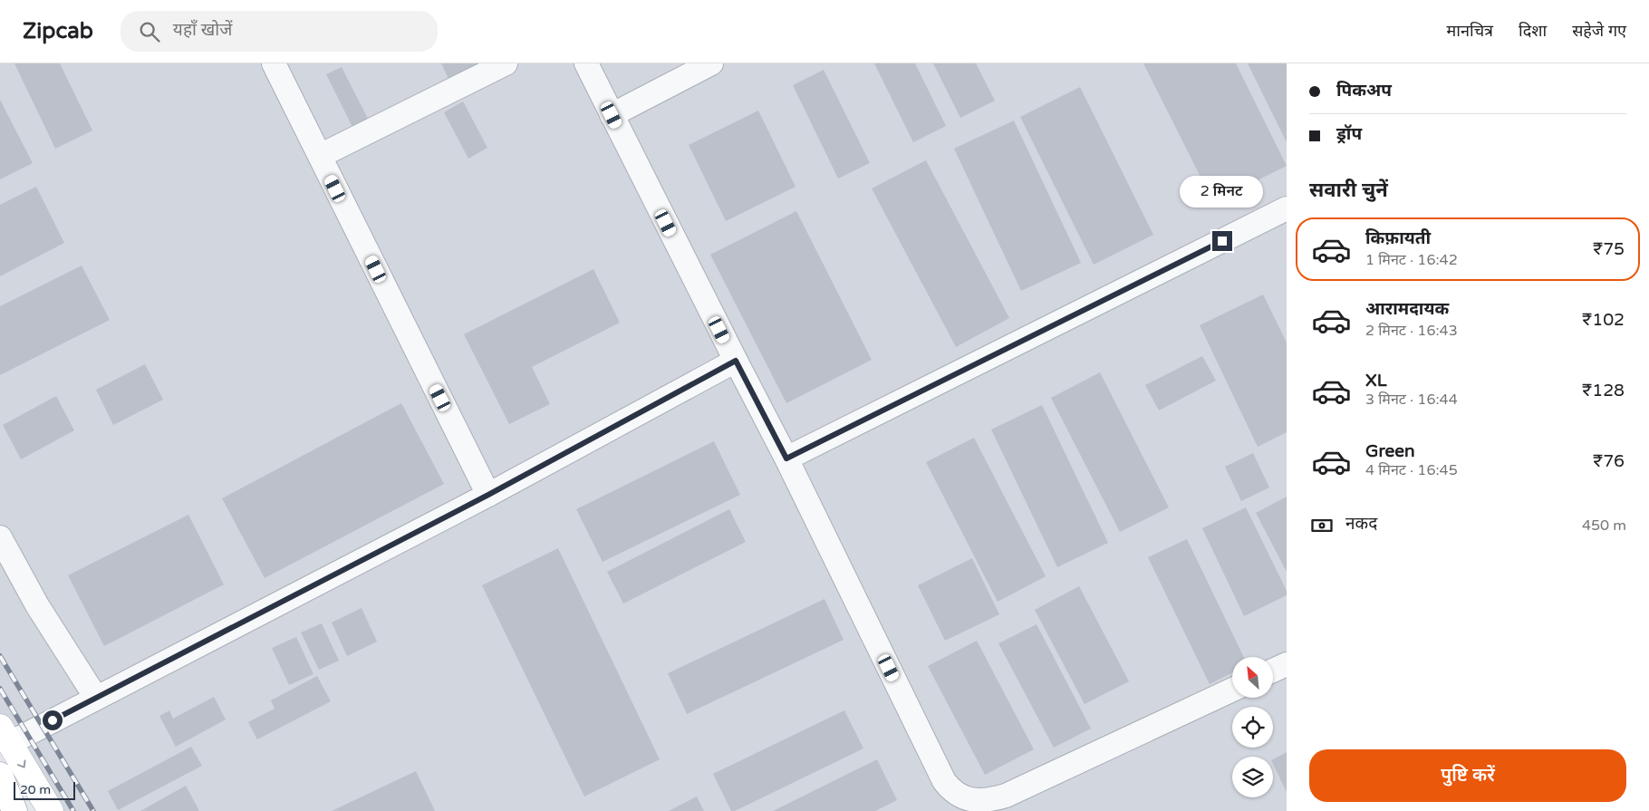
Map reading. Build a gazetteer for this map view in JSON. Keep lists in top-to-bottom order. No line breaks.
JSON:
{"scale_bar":"20 m","north":"top left","page":{"header":"Zipcab","search":"यहाँ खोजें","nav":["मानचित्र","दिशा","सहेजे गए"],"banner":["पिकअप","ड्रॉप"],"heading":"सवारी चुनें","bubble":"2 मिनट","list":[{"name":"किफ़ायती","note":"1 मिनट · 16:42","value":"₹75"},{"name":"आरामदायक","note":"2 मिनट · 16:43","value":"₹102"},{"name":"XL","note":"3 मिनट · 16:44","value":"₹128"},{"name":"Green","note":"4 मिनट · 16:45","value":"₹76"}],"pay":["नकद","450 m"],"buttons":"पुष्टि करें","scale":"20 m"}}
